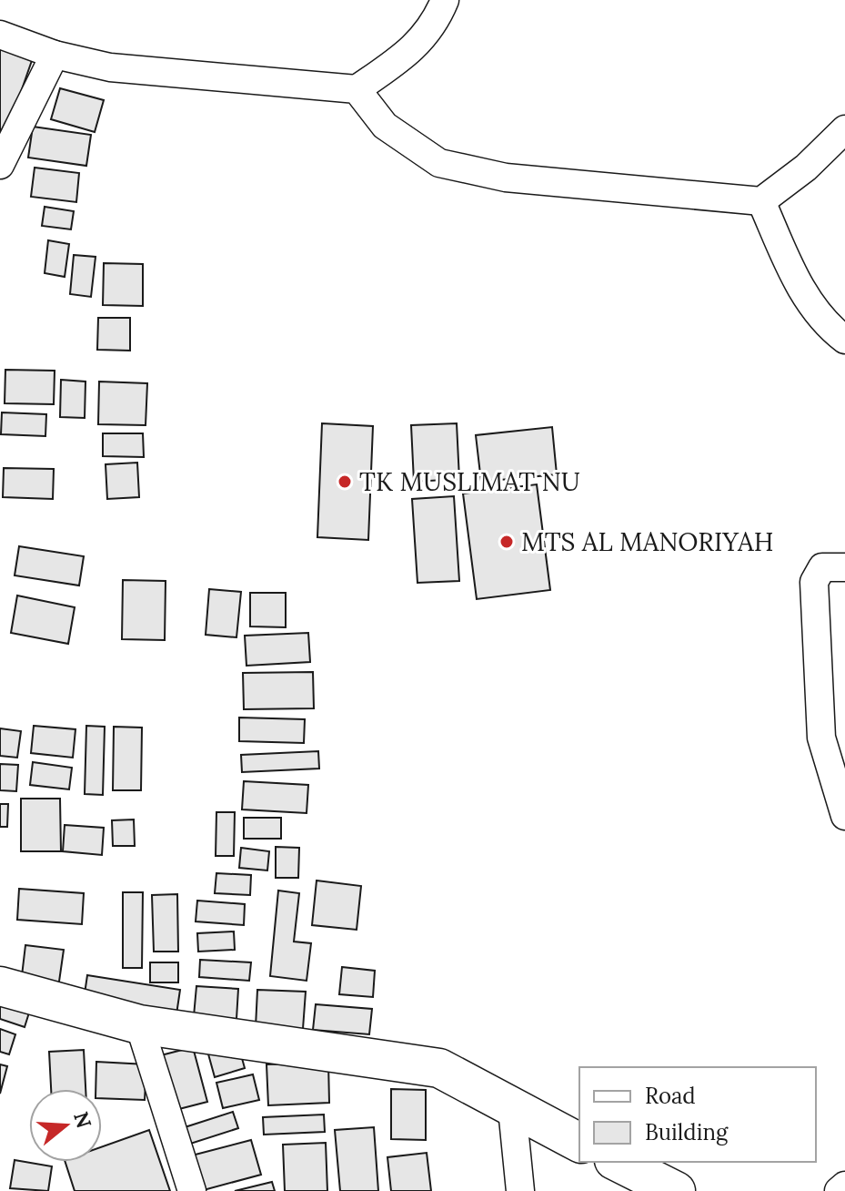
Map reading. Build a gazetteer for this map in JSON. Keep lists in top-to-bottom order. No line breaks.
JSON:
{"places":["TK MUSLIMAT NU","MTS AL MANORIYAH"],"legend":["Road","Building"],"north":"right"}
